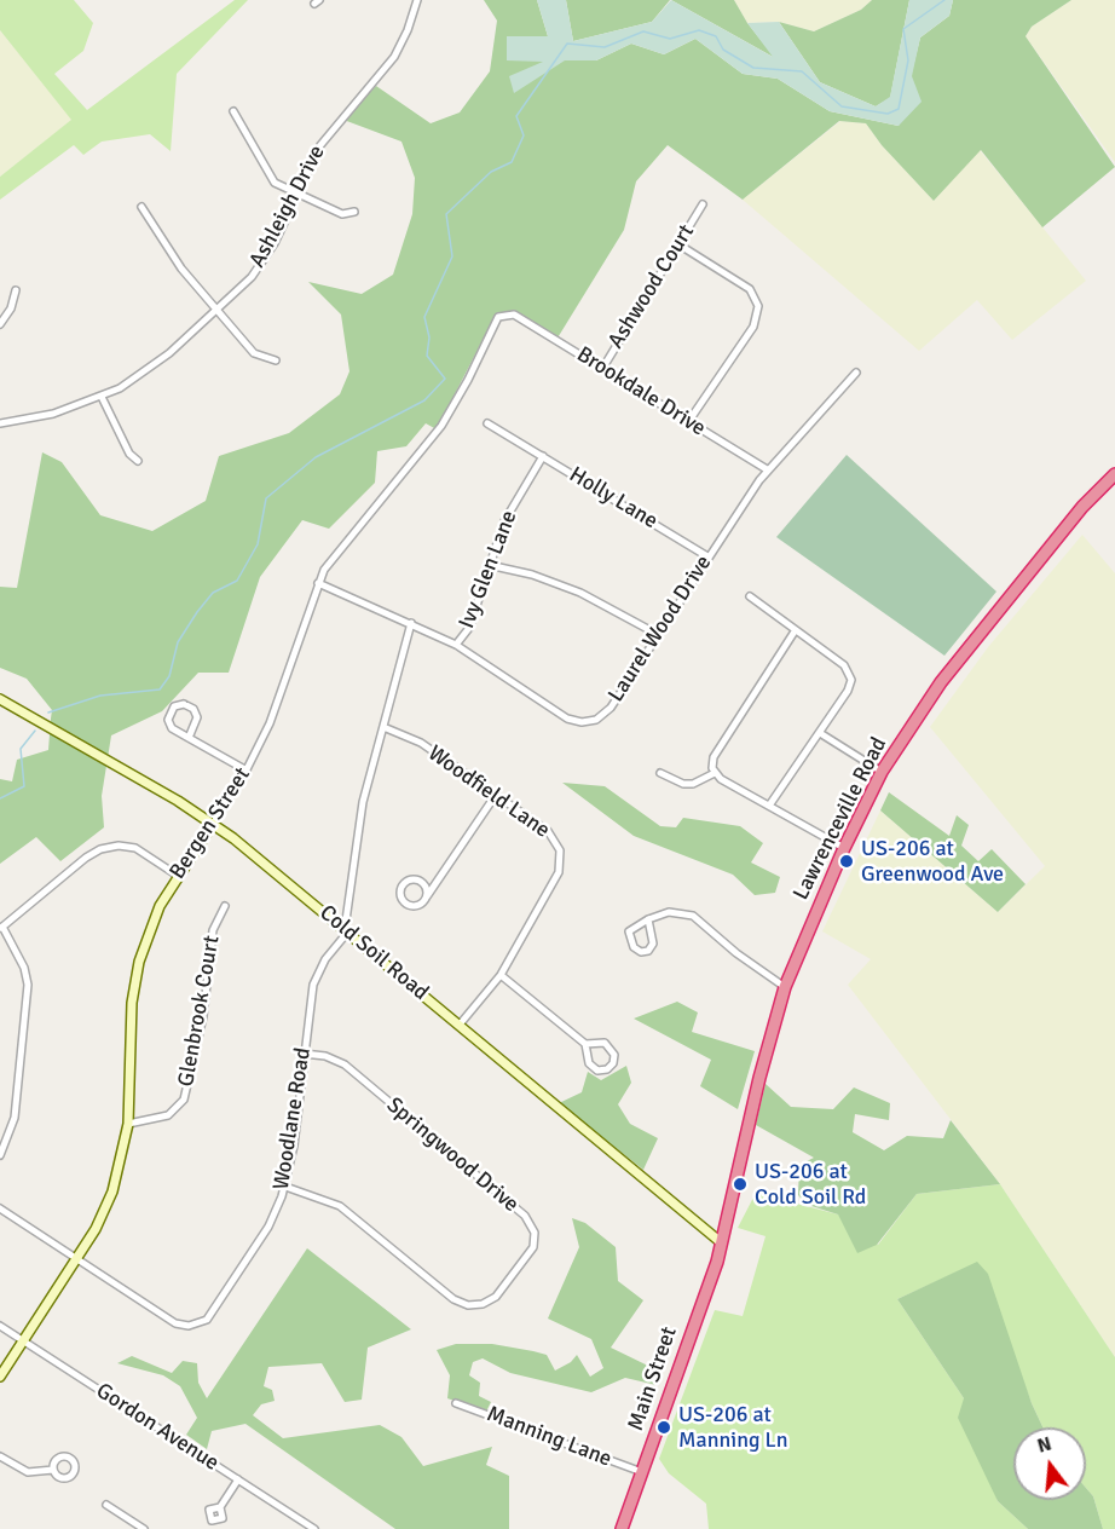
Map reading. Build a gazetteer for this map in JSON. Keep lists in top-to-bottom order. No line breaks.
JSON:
{"streets":{"highway":["Lawrenceville Road","Main Street"],"street":["Ashleigh Drive","Ashwood Court","Brookdale Drive","Holly Lane","Ivy Glen Lane","Laurel Wood Drive","Woodfield Lane","Bergen Street","Cold Soil Road","Glenbrook Court","Woodlane Road","Springwood Drive","Gordon Avenue","Manning Lane"]},"crossings":[["Ashwood Court","Brookdale Drive"],["Brookdale Drive","Laurel Wood Drive"],["Brookdale Drive","Bergen Street"],["Holly Lane","Ivy Glen Lane"],["Holly Lane","Laurel Wood Drive"],["Ivy Glen Lane","Laurel Wood Drive"],["Laurel Wood Drive","Bergen Street"],["Woodfield Lane","Cold Soil Road"],["Lawrenceville Road","Cold Soil Road"],["Lawrenceville Road","Main Street"],["Bergen Street","Cold Soil Road"],["Bergen Street","Glenbrook Court"],["Bergen Street","Woodlane Road"],["Bergen Street","Gordon Avenue"],["Cold Soil Road","Woodlane Road"],["Cold Soil Road","Main Street"],["Woodlane Road","Springwood Drive"],["Main Street","Manning Lane"]],"places":["US-206 at Greenwood Ave","US-206 at Cold Soil Rd","US-206 at Manning Ln"],"north":"top"}
